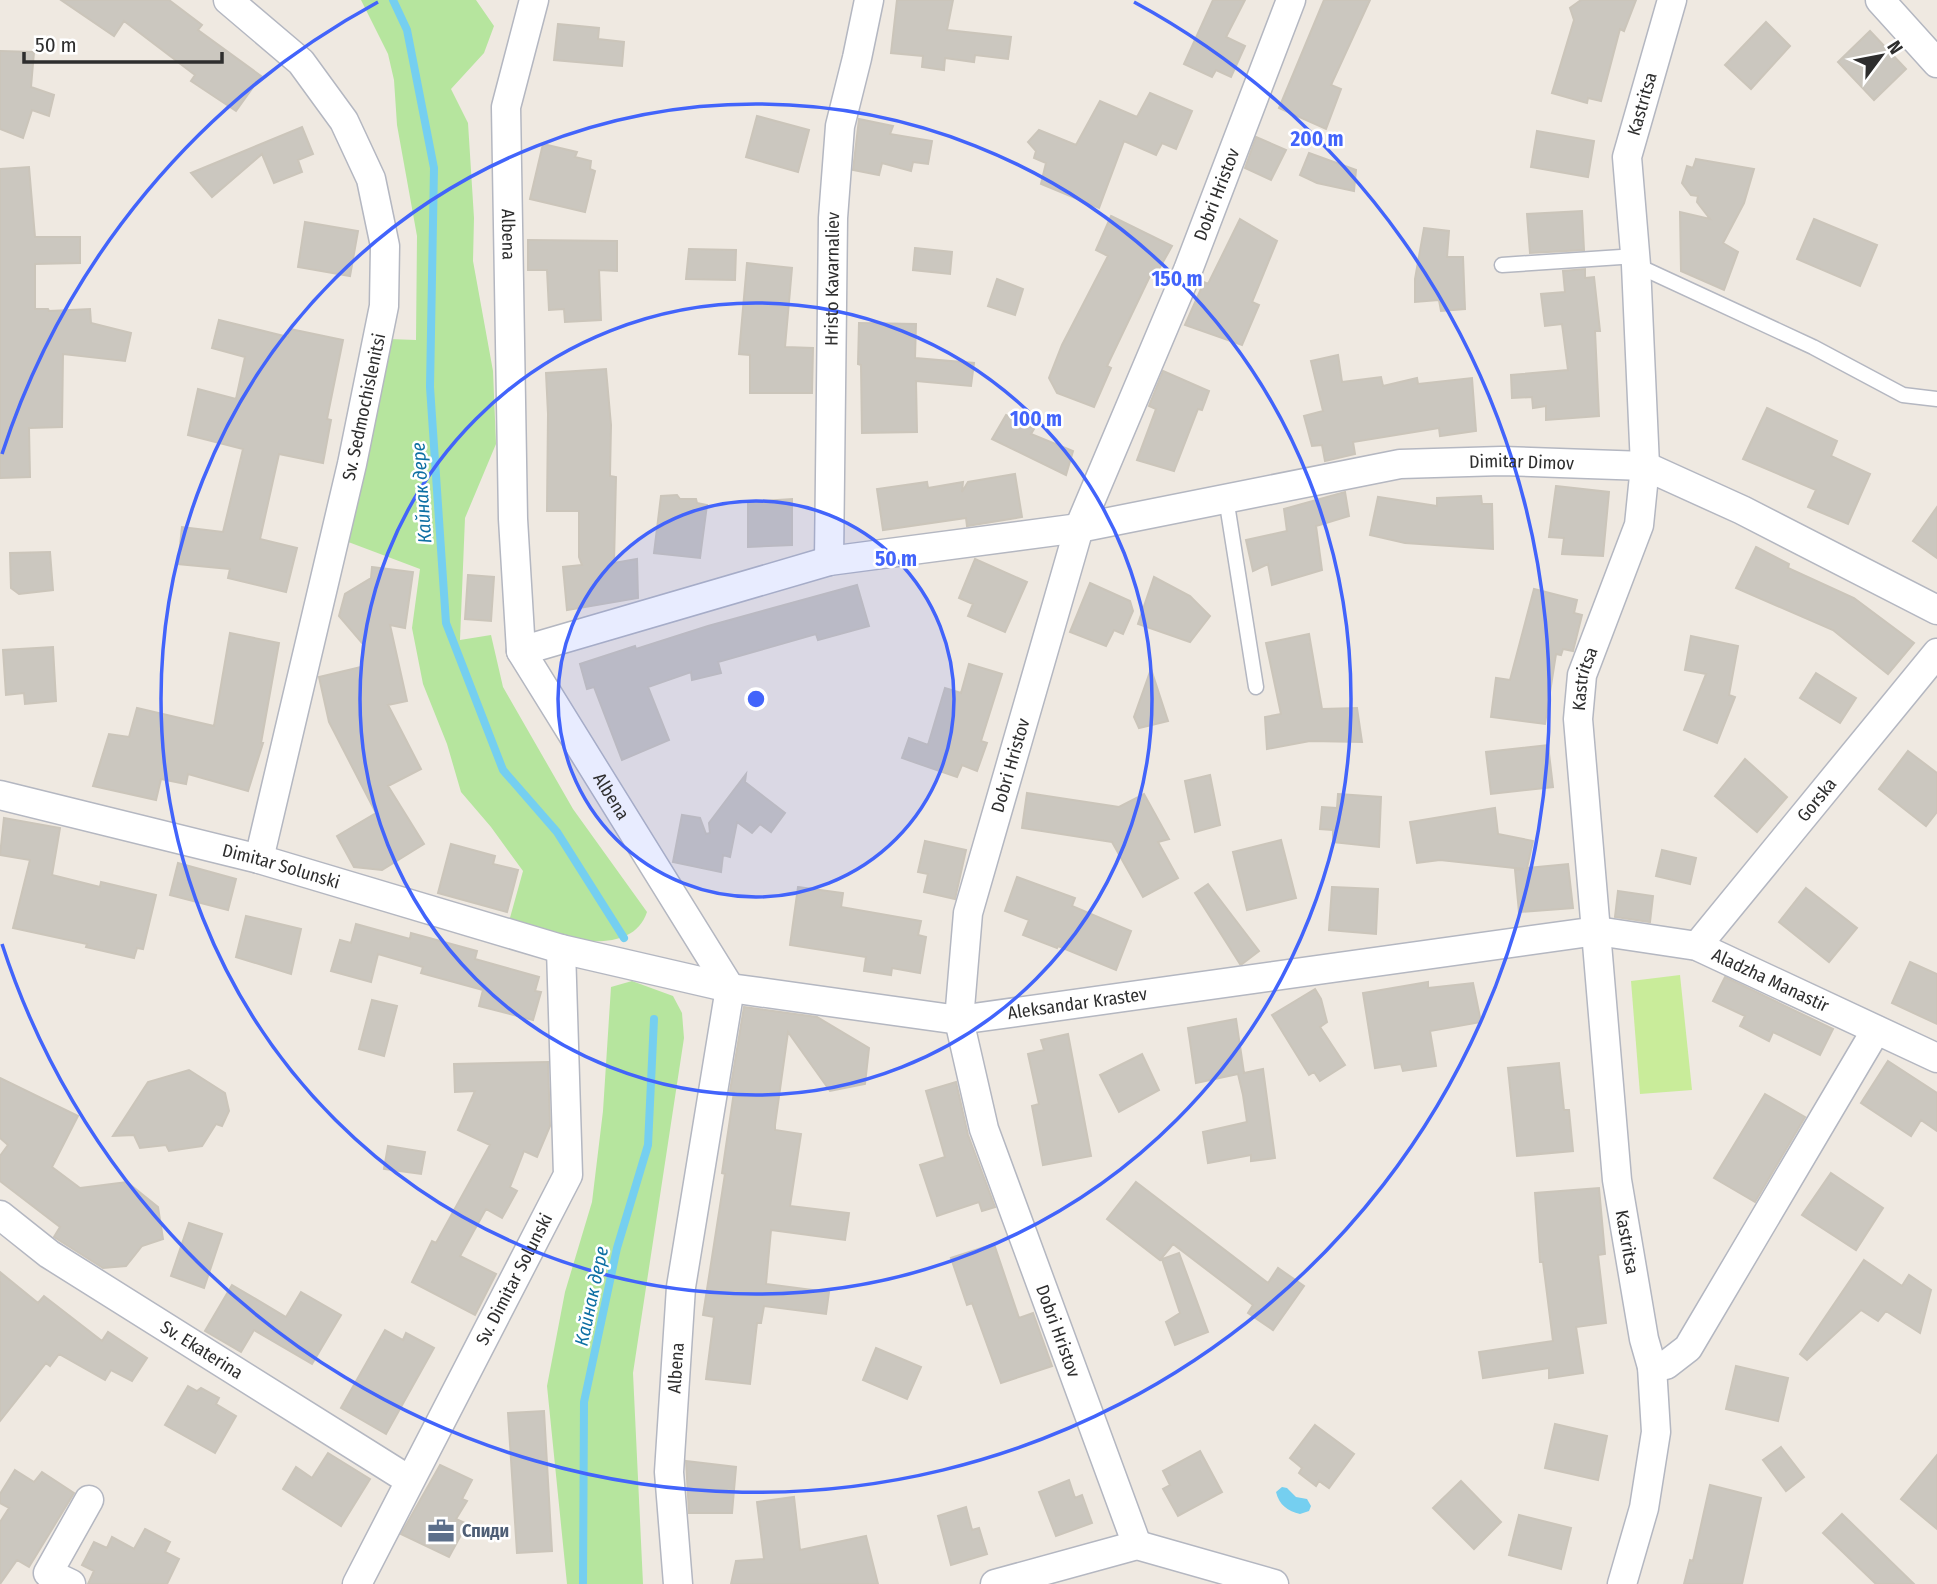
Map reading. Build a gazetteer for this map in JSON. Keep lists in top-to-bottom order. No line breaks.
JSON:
{"streets":{"street":["Kastritsa","Dobri Hristov","Albena","Hristo Kavarnaliev","Sv. Sedmochislenitsi","Dimitar Dimov","Gorska","Dimitar Solunski","Aladzha Manastir","Aleksandar Krastev","Sv. Dimitar Solunski","Sv. Ekaterina"]},"crossings":[["Kastritsa","Dimitar Dimov"],["Kastritsa","Aladzha Manastir"],["Kastritsa","Aleksandar Krastev"],["Dobri Hristov","Dimitar Dimov"],["Dobri Hristov","Aleksandar Krastev"],["Albena","Dimitar Dimov"],["Albena","Aleksandar Krastev"],["Hristo Kavarnaliev","Dimitar Dimov"],["Sv. Sedmochislenitsi","Dimitar Solunski"],["Gorska","Aladzha Manastir"],["Dimitar Solunski","Aleksandar Krastev"],["Dimitar Solunski","Sv. Dimitar Solunski"],["Aladzha Manastir","Aleksandar Krastev"],["Aleksandar Krastev","Sv. Dimitar Solunski"],["Sv. Dimitar Solunski","Sv. Ekaterina"]],"water":["Кайнак дере"],"places":{"office":["Спиди"]},"scale_bar":"50 m","north":"top right","rings":["200 m","150 m","100 m","50 m"]}
